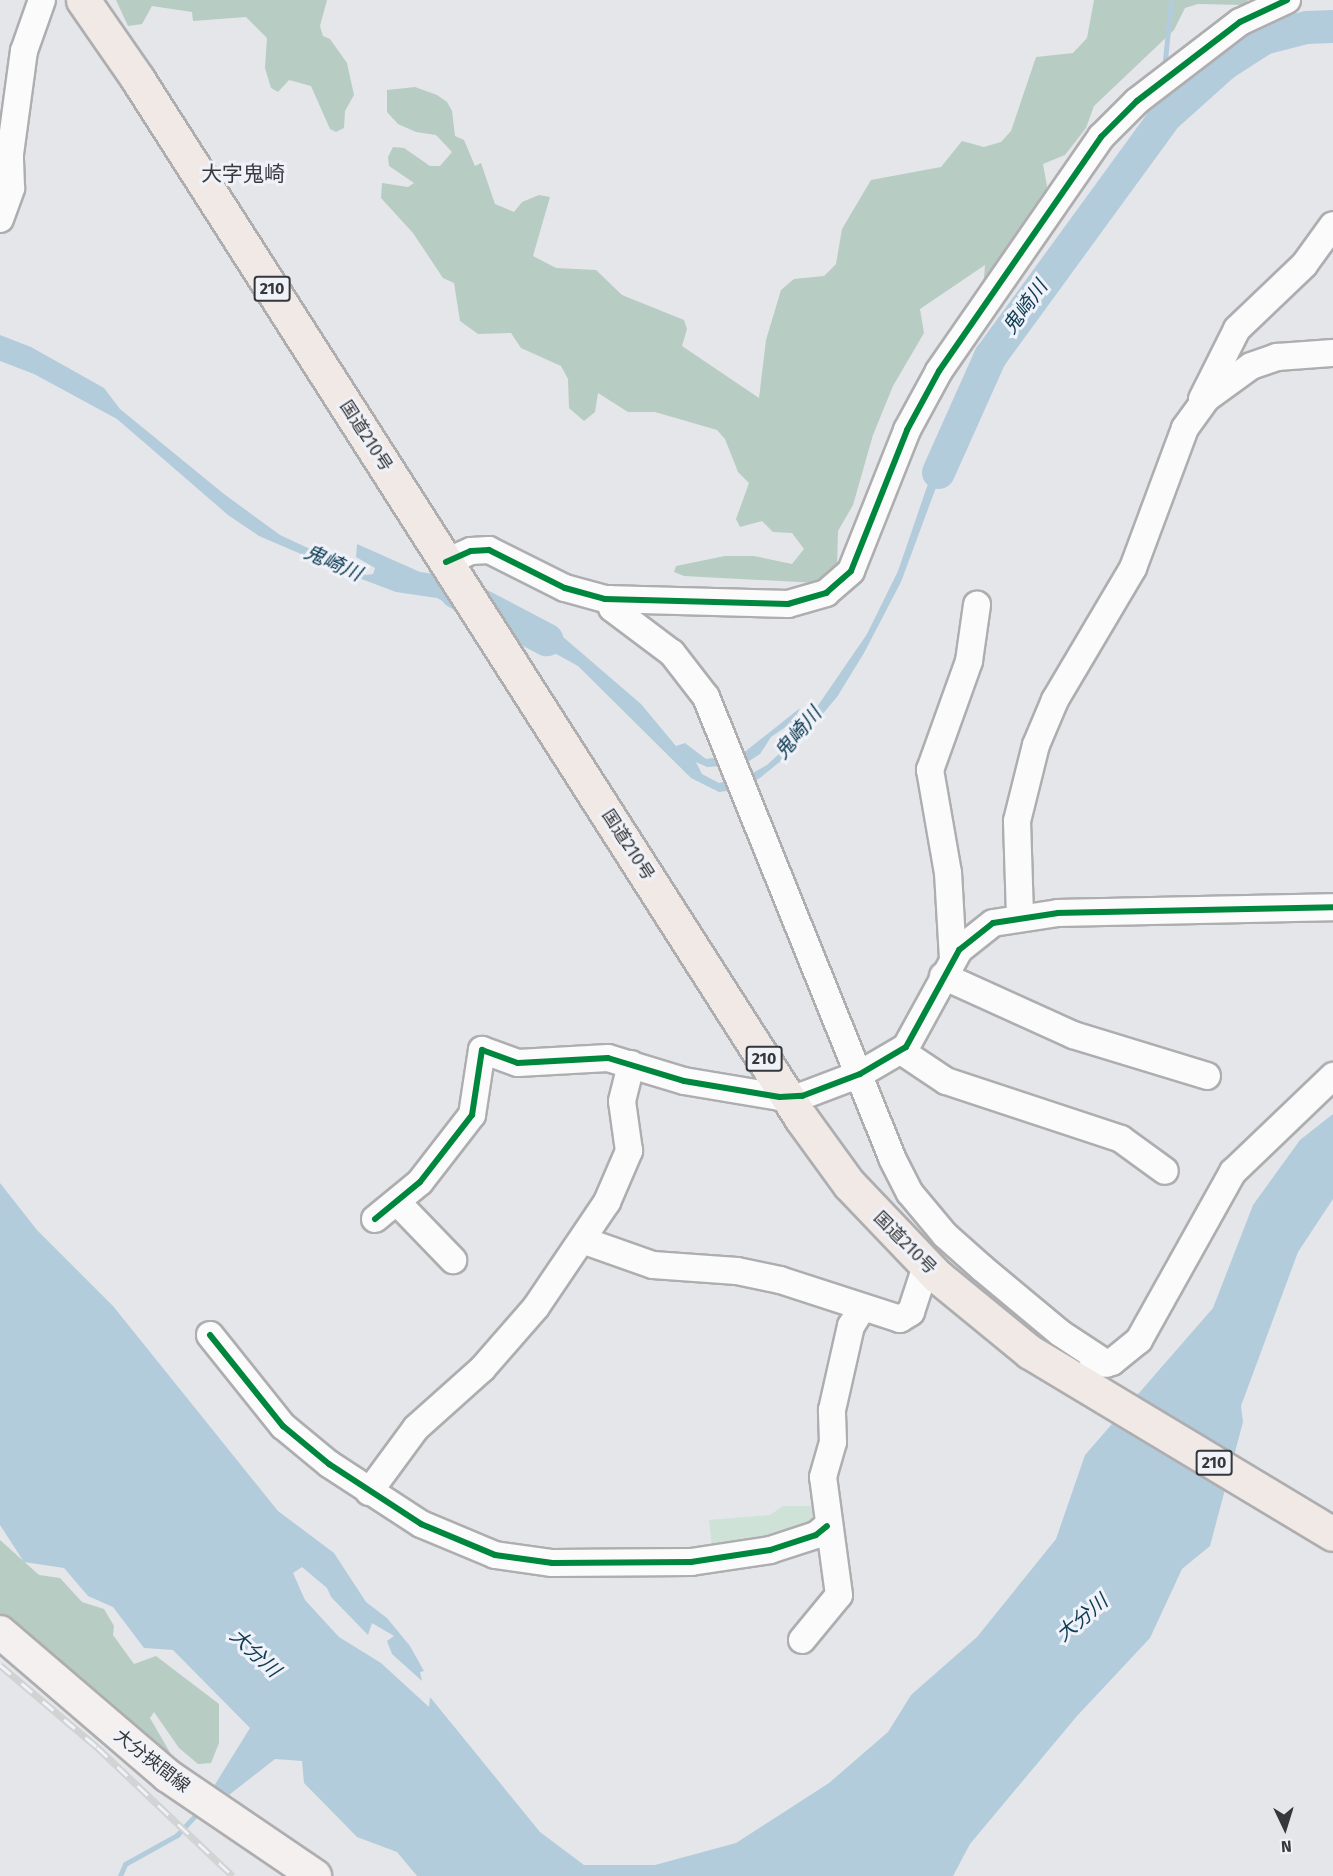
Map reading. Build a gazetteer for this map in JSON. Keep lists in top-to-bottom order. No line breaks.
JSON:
{"streets":{"highway":["210","国道210号"],"main road":["大分挾間線"]},"districts":["大字鬼崎"],"water":["鬼崎川","大分川"],"north":"bottom"}
